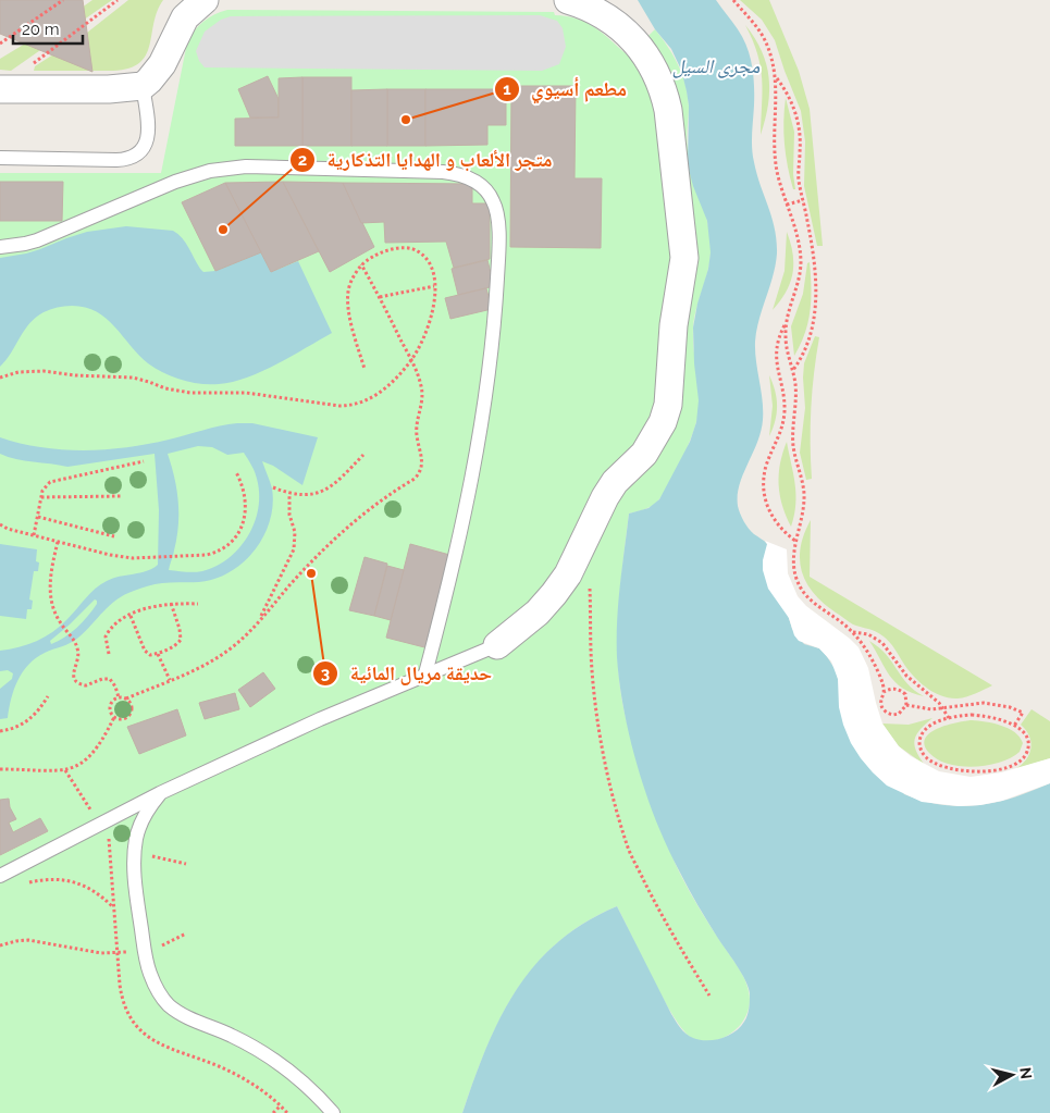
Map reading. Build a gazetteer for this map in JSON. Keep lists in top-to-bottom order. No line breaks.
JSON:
{"water":["مجرى السيل"],"places":["مطعم أسيوي","متجر الألعاب و الهدايا التذكارية","حديقة مريال المائية"],"scale_bar":"20 m","north":"right"}
